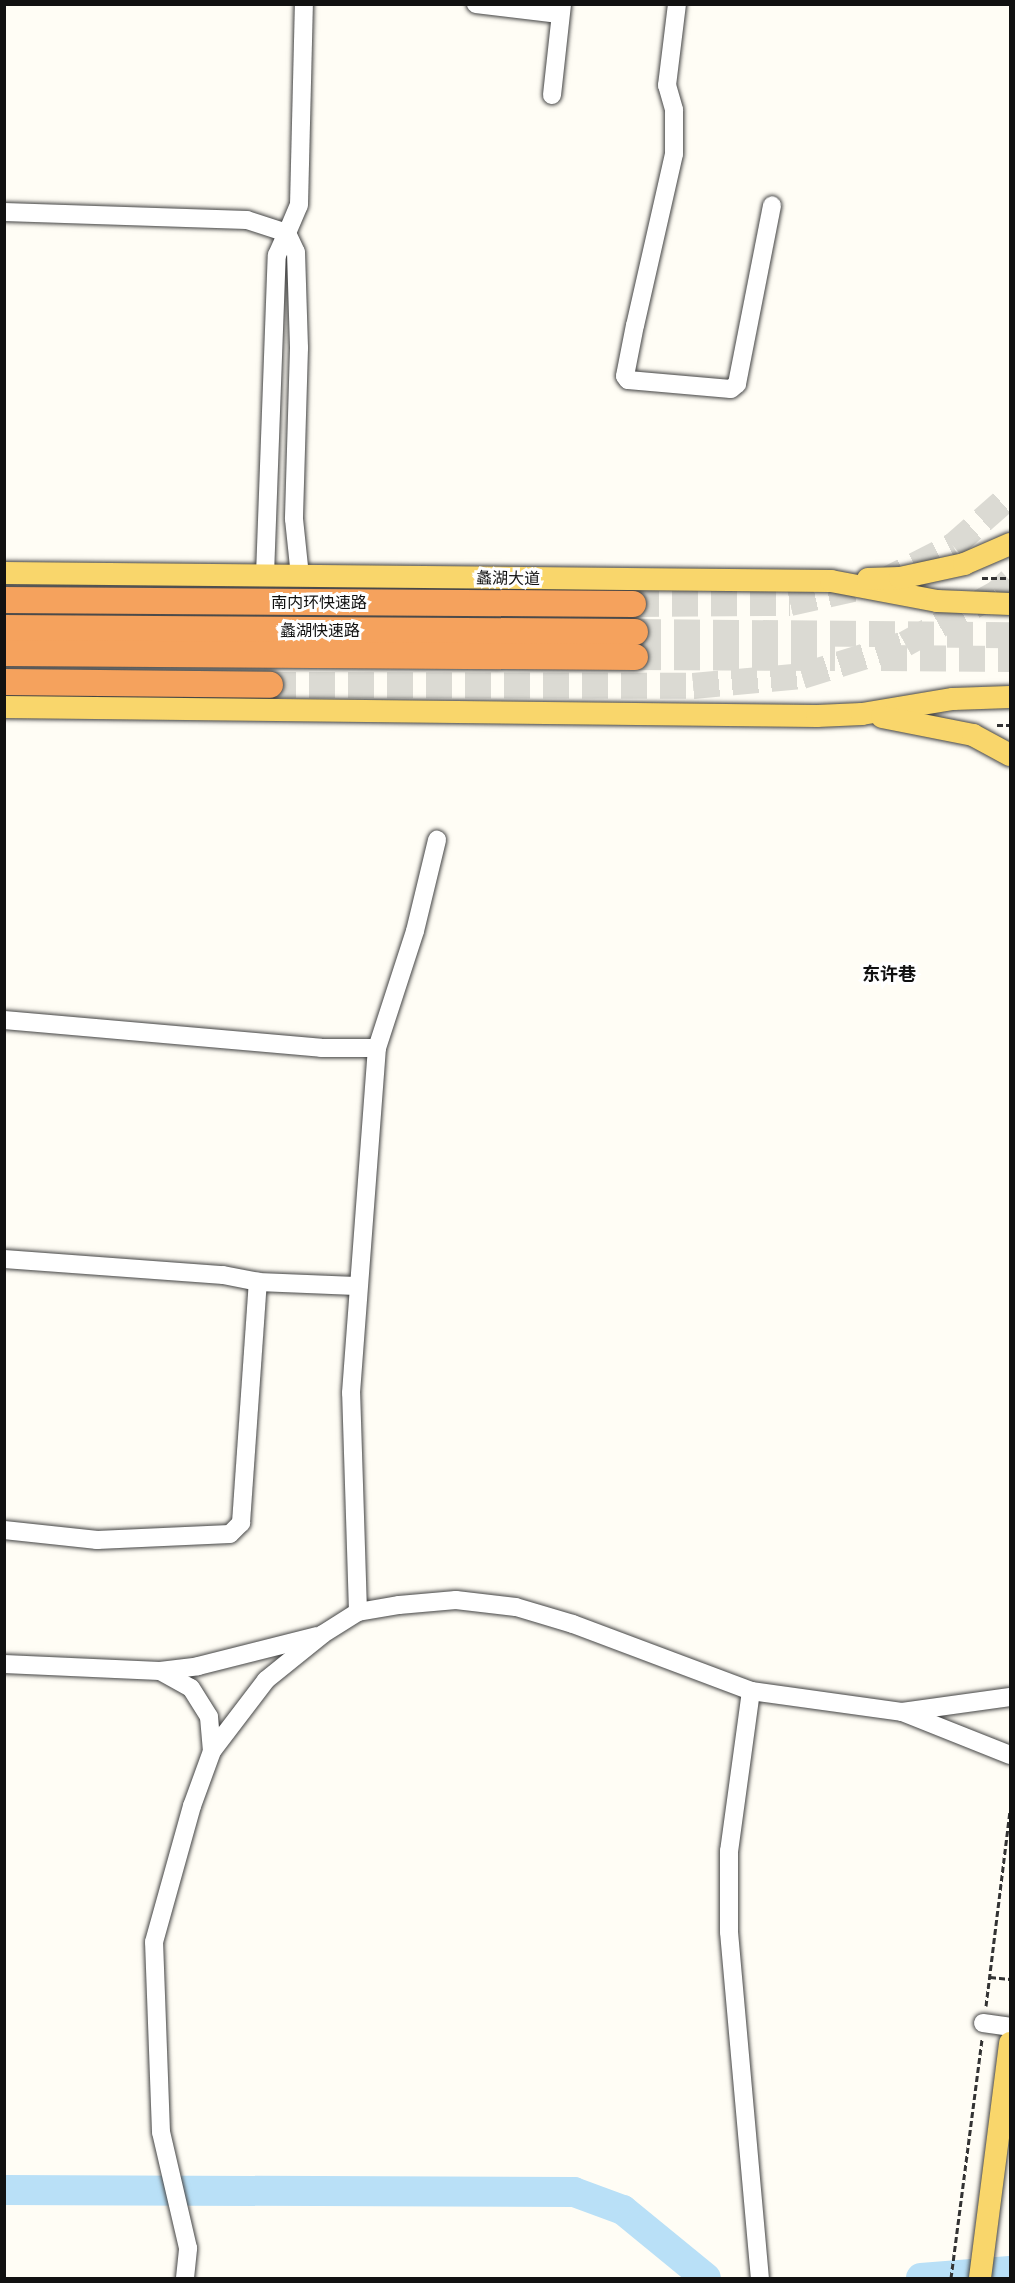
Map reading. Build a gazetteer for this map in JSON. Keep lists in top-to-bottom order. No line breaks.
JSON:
{"streets":{"highway":["南内环快速路","蠡湖快速路"],"main road":["蠡湖大道"]},"districts":["东许巷"]}
